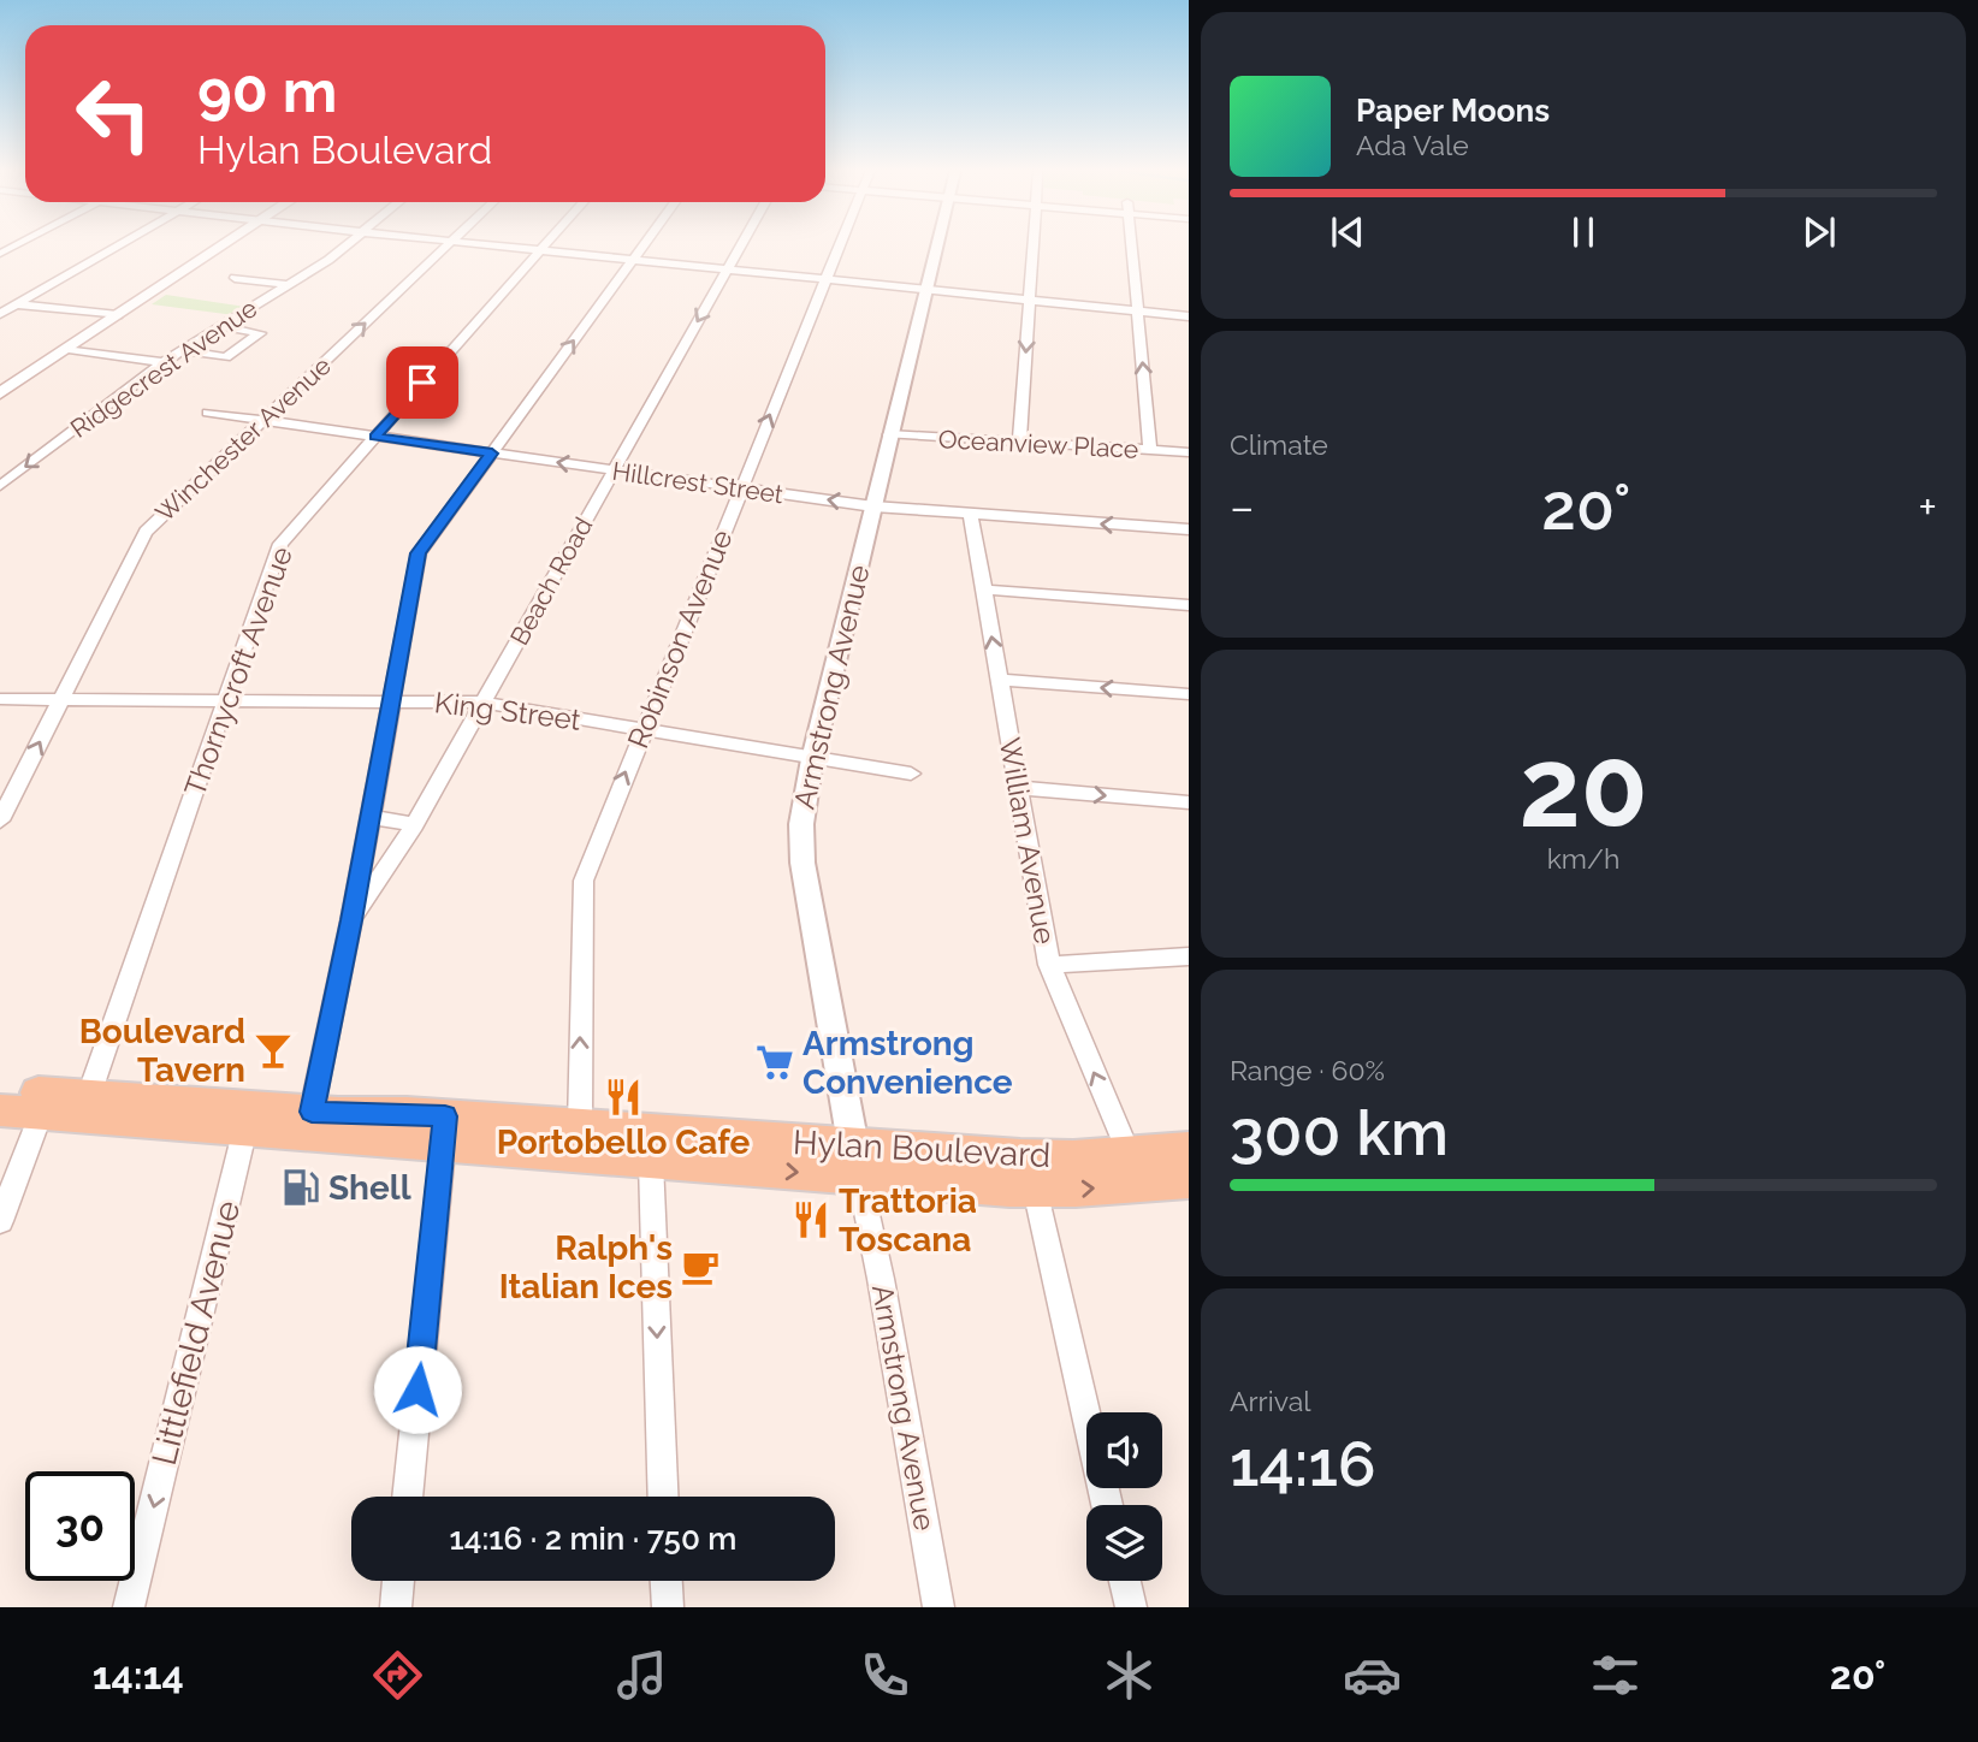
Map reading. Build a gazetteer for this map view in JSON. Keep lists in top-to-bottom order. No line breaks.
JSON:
{"streets":{"main road":["Hylan Boulevard"],"street":["Ridgecrest Avenue","Winchester Avenue","Oceanview Place","Hillcrest Street","Beach Road","Robinson Avenue","Thornycroft Avenue","Armstrong Avenue","King Street","William Avenue","Littlefield Avenue"]},"crossings":[["Winchester Avenue","Hillcrest Street"],["Winchester Avenue","King Street"],["Oceanview Place","Armstrong Avenue"],["Hillcrest Street","Beach Road"],["Hillcrest Street","Robinson Avenue"],["Hillcrest Street","Thornycroft Avenue"],["Hillcrest Street","Armstrong Avenue"],["Hillcrest Street","William Avenue"],["Beach Road","King Street"],["Robinson Avenue","King Street"],["Robinson Avenue","Hylan Boulevard"],["Thornycroft Avenue","King Street"],["Thornycroft Avenue","Hylan Boulevard"],["Armstrong Avenue","King Street"],["Armstrong Avenue","Hylan Boulevard"],["William Avenue","Hylan Boulevard"],["Hylan Boulevard","Littlefield Avenue"]],"one_way":["Winchester Avenue","Robinson Avenue","William Avenue","Littlefield Avenue"],"places":{"bar":["Boulevard Tavern"],"supermarket":["Armstrong Convenience"],"restaurant":["Portobello Cafe","Trattoria Toscana"],"fuel station":["Shell"],"cafe":["Ralph's Italian Ices"]},"page":{"turn":["90 m","Hylan Boulevard"],"song":["Paper Moons","Ada Vale"],"tile":["Climate",["20","km/h"],["Range · 60%","300 km"],["Arrival","14:16"]],"heat":["−","20°","+"],"limit":"30","trip":"14:16 · 2 min · 750 m","tabs":["14:14","20°"]}}
